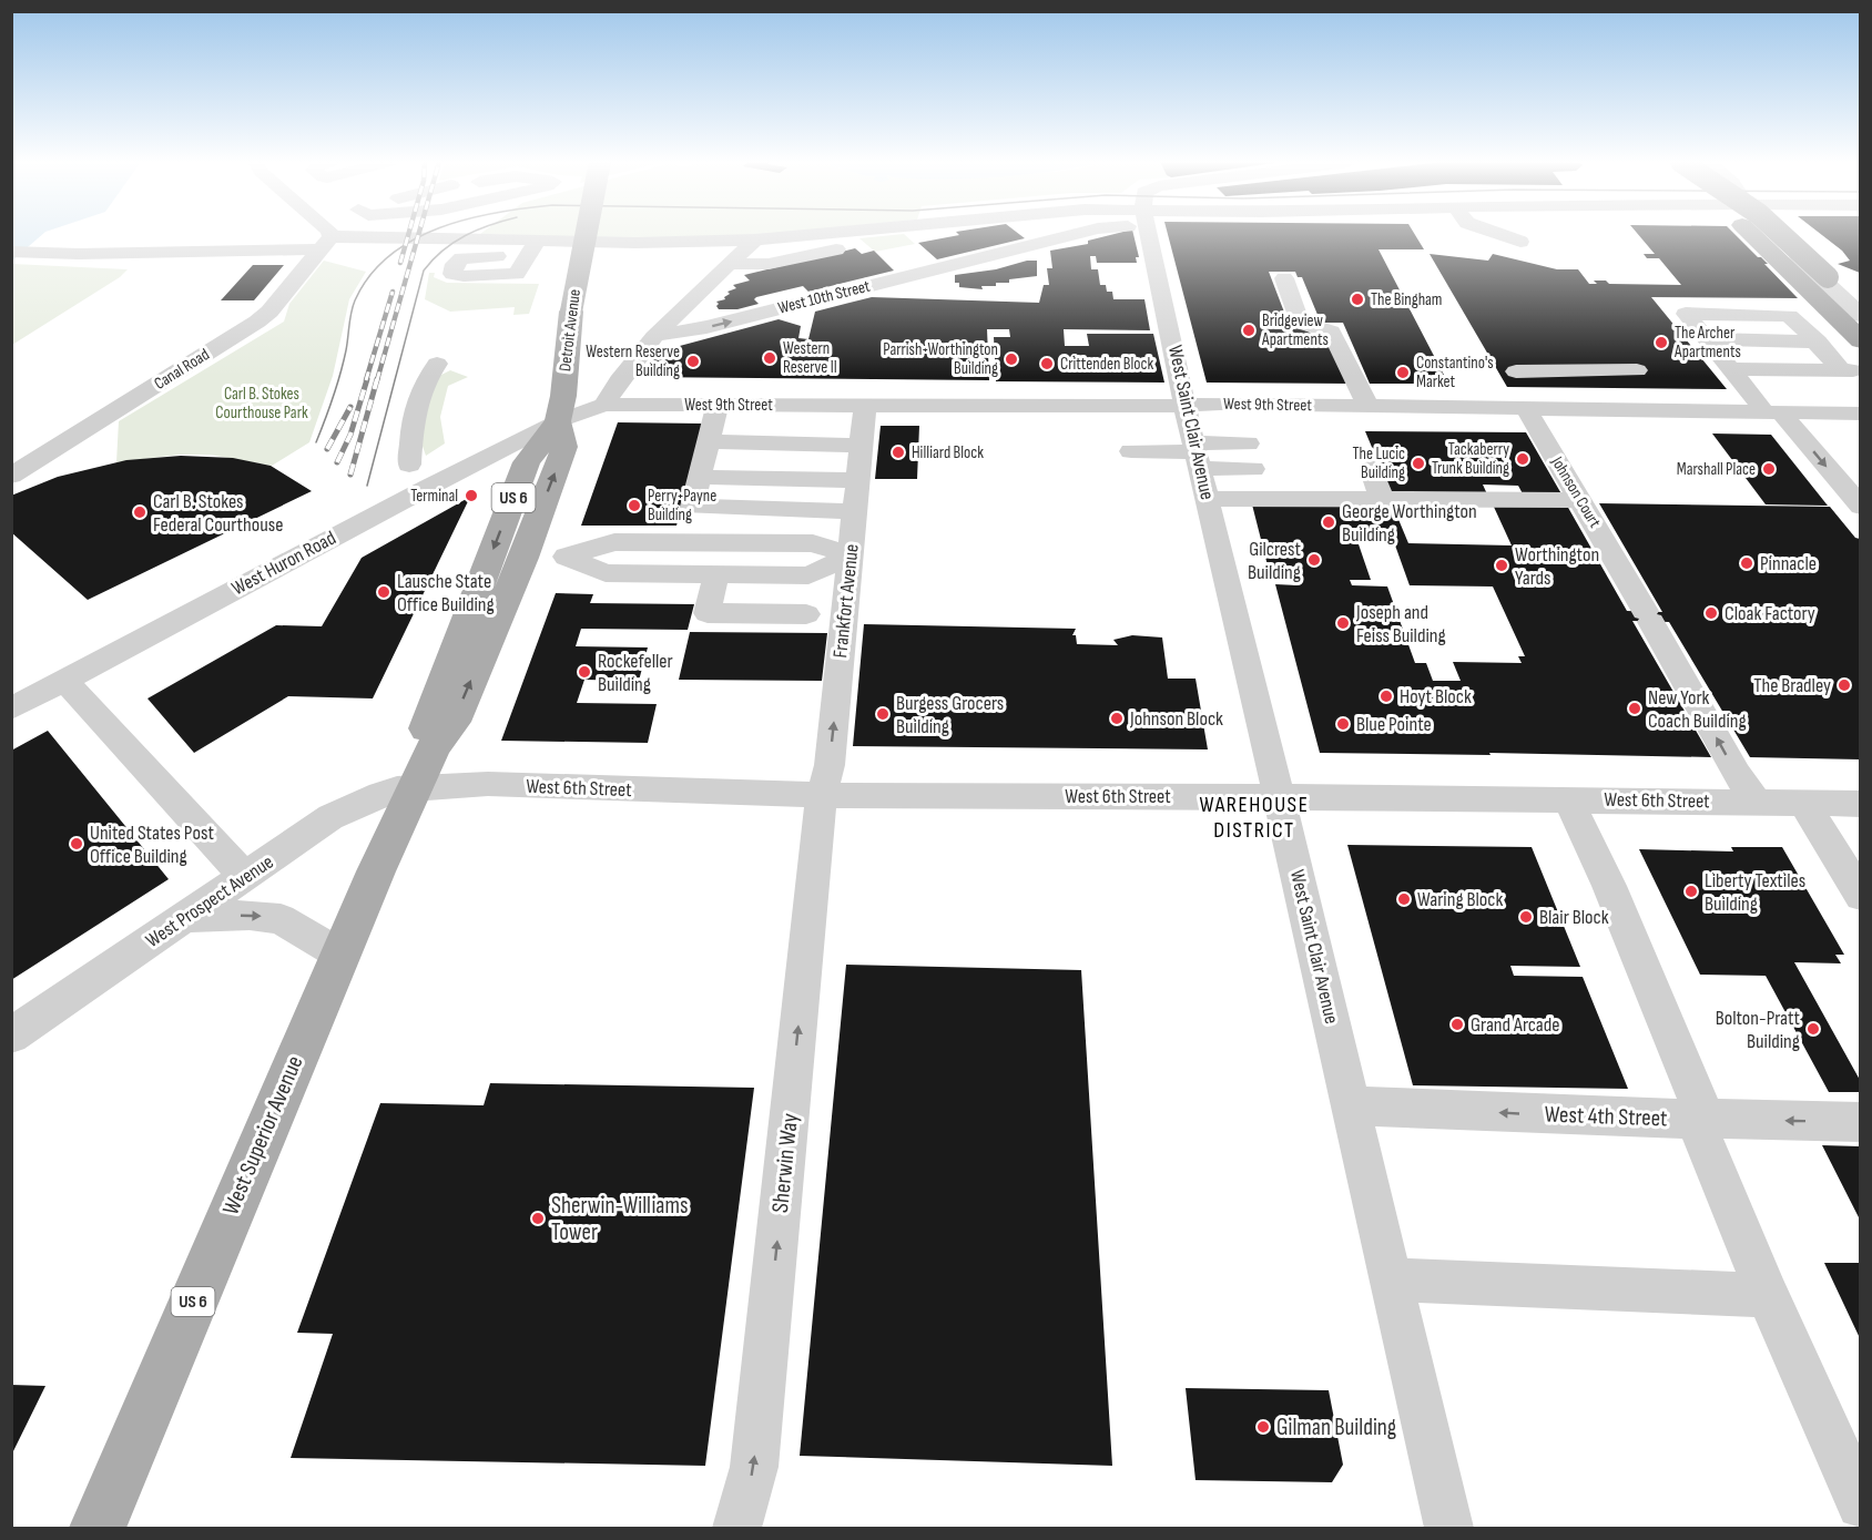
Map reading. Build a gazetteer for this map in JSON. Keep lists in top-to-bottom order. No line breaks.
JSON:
{"streets":{"main road":["Detroit Avenue","US 6","West Superior Avenue"],"street":["West 10th Street","Canal Road","West 9th Street","West Saint Clair Avenue","Johnson Court","West Huron Road","Frankfort Avenue","West 6th Street","West Prospect Avenue","West 4th Street","Sherwin Way"]},"crossings":[["Detroit Avenue","West 9th Street"],["Detroit Avenue","US 6"],["Detroit Avenue","West Huron Road"],["Detroit Avenue","West Superior Avenue"],["West 9th Street","West Saint Clair Avenue"],["West 9th Street","Johnson Court"],["West 9th Street","US 6"],["West 9th Street","West Huron Road"],["West 9th Street","Frankfort Avenue"],["West 9th Street","West Superior Avenue"],["West Saint Clair Avenue","West 6th Street"],["West Saint Clair Avenue","West 4th Street"],["Johnson Court","West 6th Street"],["US 6","West Huron Road"],["US 6","West Superior Avenue"],["West Huron Road","West Superior Avenue"],["Frankfort Avenue","West 6th Street"],["Frankfort Avenue","Sherwin Way"],["West 6th Street","West Prospect Avenue"],["West 6th Street","West Superior Avenue"],["West 6th Street","Sherwin Way"],["West Prospect Avenue","West Superior Avenue"]],"one_way":["Frankfort Avenue","Sherwin Way"],"districts":["WAREHOUSE DISTRICT"],"parks":["Carl B. Stokes Courthouse Park"],"places":["The Bingham","Bridgeview Apartments","The Archer Apartments","Western Reserve II","Parrish-Worthington Building","Western Reserve Building","Crittenden Block","Constantino's Market","Hilliard Block","Tackaberry Trunk Building","The Lucic Building","Marshall Place","Terminal","Perry-Payne Building","Carl B. Stokes Federal Courthouse","George Worthington Building","Gilcrest Building","Pinnacle","Worthington Yards","Lausche State Office Building","Cloak Factory","Joseph and Feiss Building","Rockefeller Building","The Bradley","Hoyt Block","New York Coach Building","Burgess Grocers Building","Johnson Block","Blue Pointe","United States Post Office Building","Liberty Textiles Building","Waring Block","Blair Block","Grand Arcade","Bolton-Pratt Building","Sherwin-Williams Tower","Gilman Building"]}
